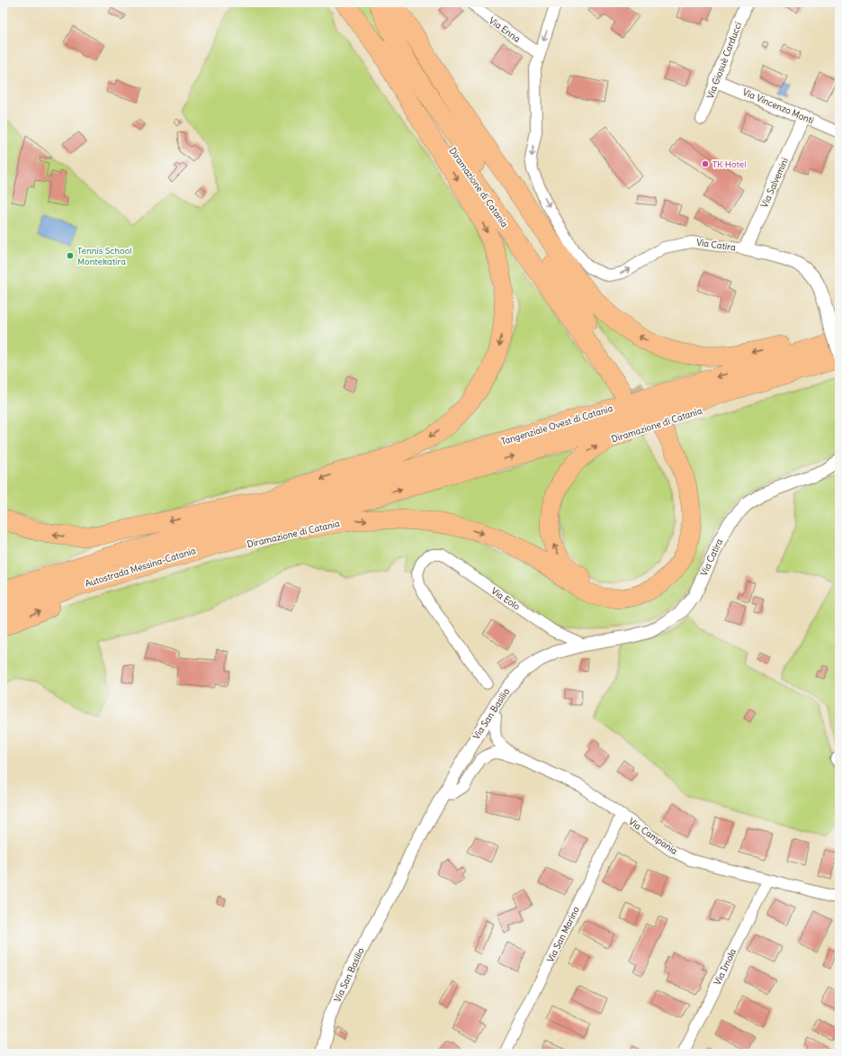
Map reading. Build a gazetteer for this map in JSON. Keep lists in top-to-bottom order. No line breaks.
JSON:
{"streets":{"highway":["Diramazione di Catania","Tangenziale Ovest di Catania","Autostrada Messina-Catania"],"street":["Via Enna","Via Giosuè Carducci","Via Vincenzo Monti","Via Salvemini","Via Catira","Via Eolo","Via San Basilio","Via Campania","Via San Marino","Via Imola"]},"crossings":[["Via Enna","Via Catira"],["Via Giosuè Carducci","Via Vincenzo Monti"],["Via Vincenzo Monti","Via Salvemini"],["Via Salvemini","Via Catira"],["Diramazione di Catania","Tangenziale Ovest di Catania"],["Diramazione di Catania","Autostrada Messina-Catania"],["Via Catira","Tangenziale Ovest di Catania"],["Via Catira","Via Eolo"],["Via Catira","Via San Basilio"],["Tangenziale Ovest di Catania","Autostrada Messina-Catania"],["Via Eolo","Via San Basilio"],["Via Campania","Via San Marino"],["Via Campania","Via Imola"]],"places":["TK Hotel","Tennis School Montekatira"]}
